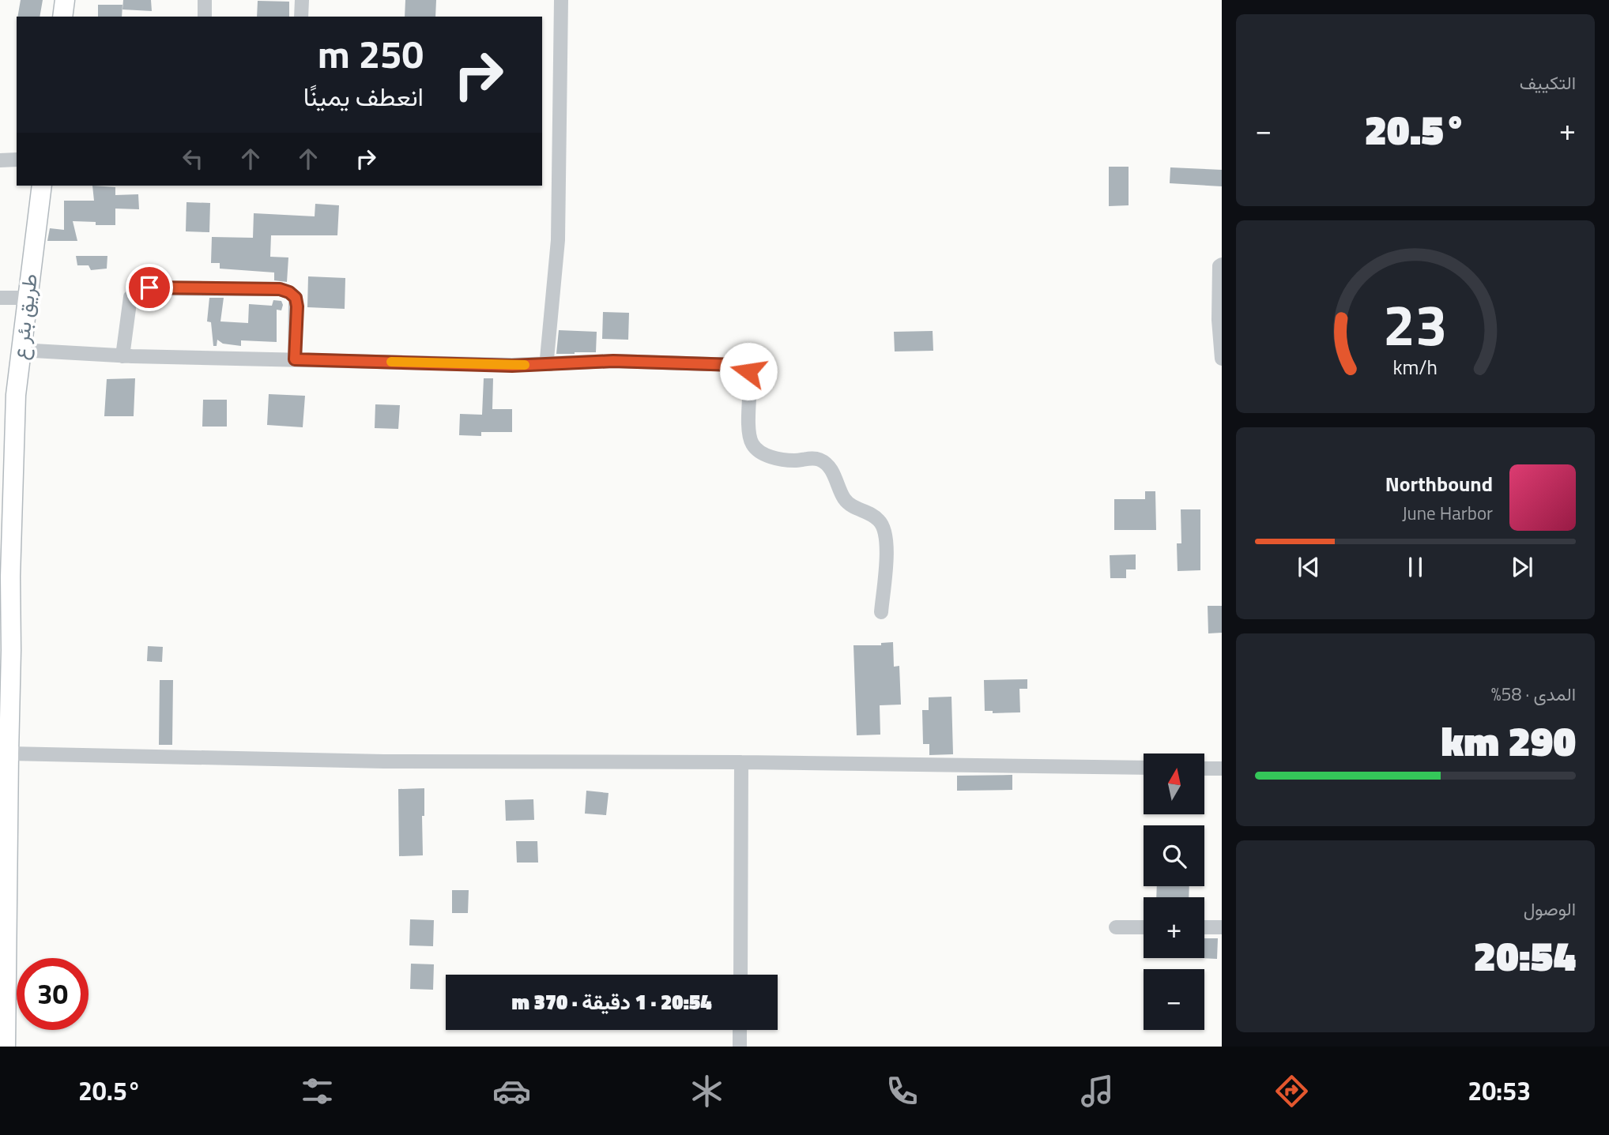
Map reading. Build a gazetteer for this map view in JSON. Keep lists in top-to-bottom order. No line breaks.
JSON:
{"streets":{"street":["طريق بئر ع"]},"north":"top","page":{"tile":["التكييف",["المدى · 58%","290 km"],["الوصول","20:54"]],"turn":["250 m","انعطف يمينًا"],"heat":["−","20.5°","+"],"song":["Northbound","June Harbor"],"map_buttons":["+","−"],"limit":"30","trip":"20:54 · 1 دقيقة · 370 m","tabs":["20:53","20.5°"],"gauge":["23","km/h"]}}
